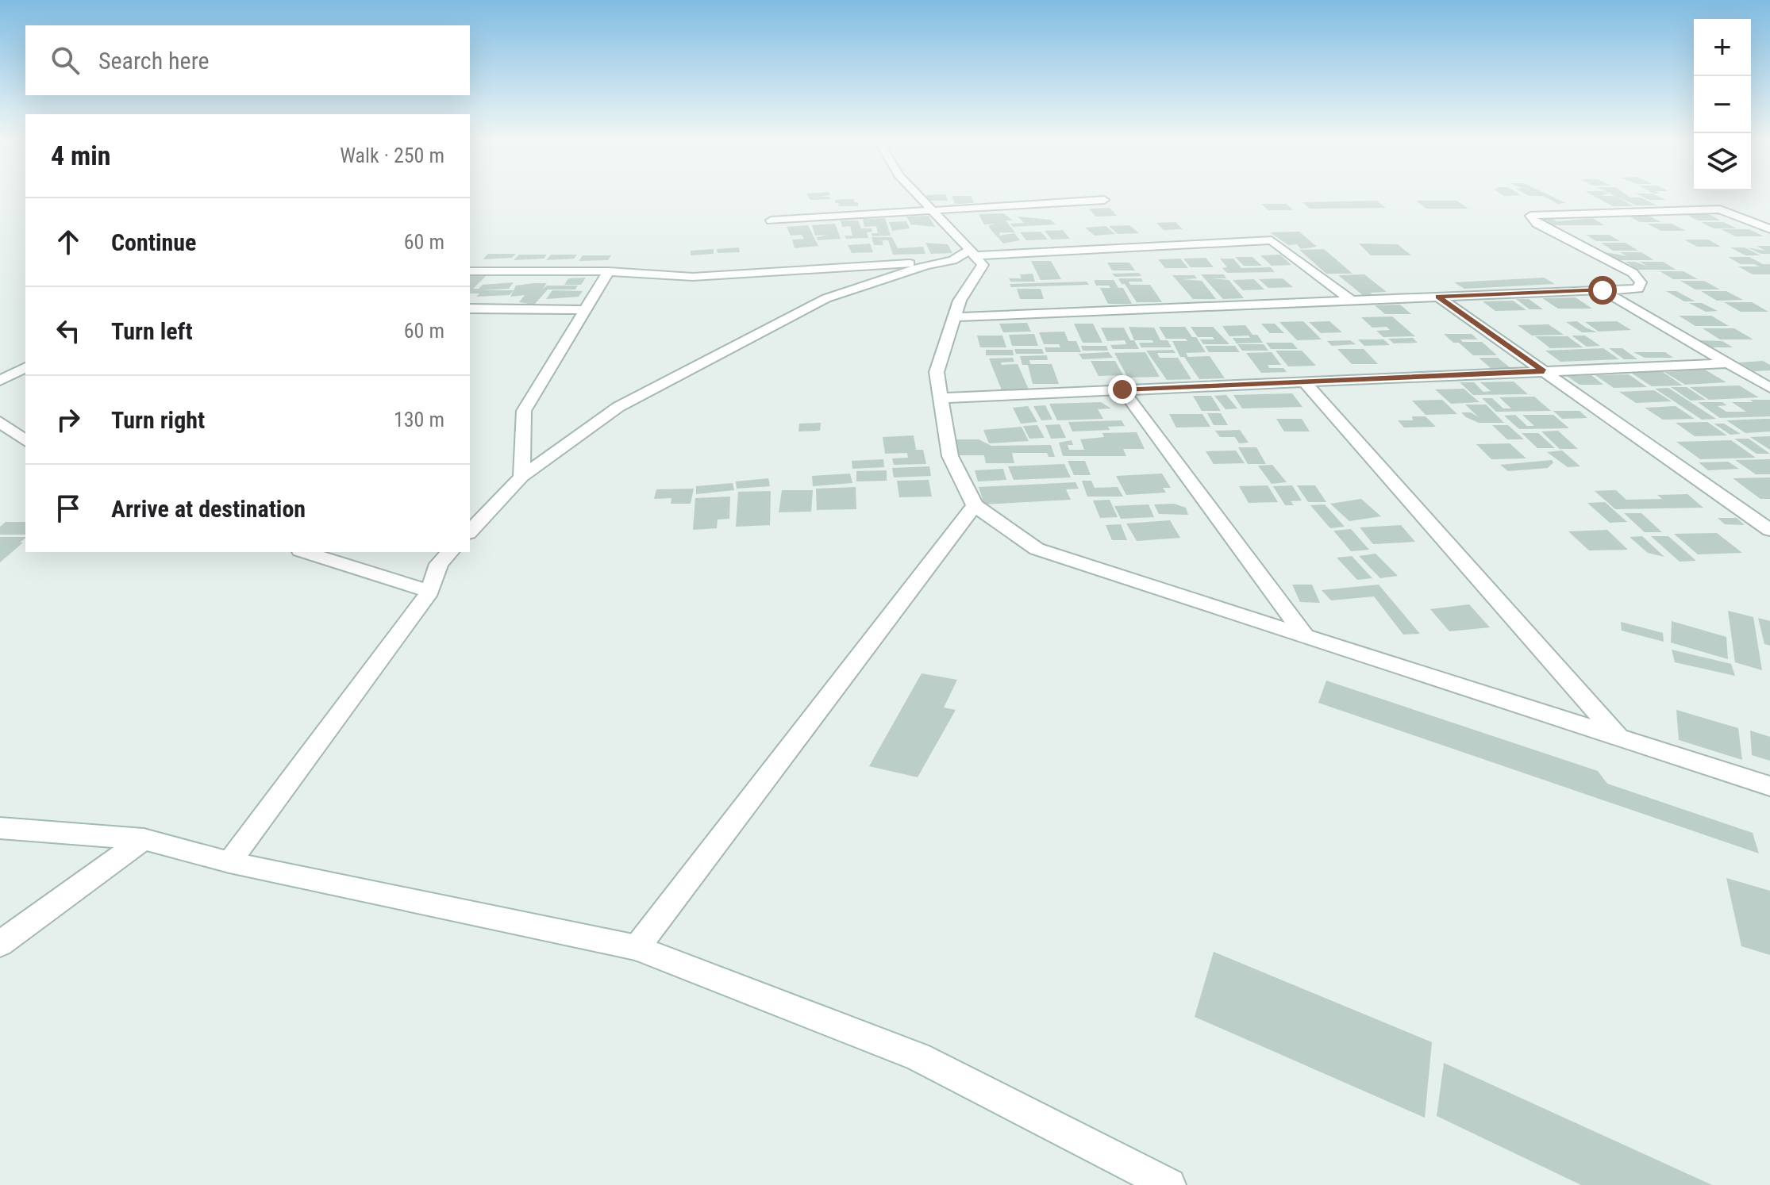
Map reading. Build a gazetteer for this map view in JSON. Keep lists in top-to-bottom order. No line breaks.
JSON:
{"page":{"map_buttons":["+","−"],"search":"Search here","heading":["4 min","Walk · 250 m"],"list":[["Continue","60 m"],["Turn left","60 m"],["Turn right","130 m"],"Arrive at destination"]}}
